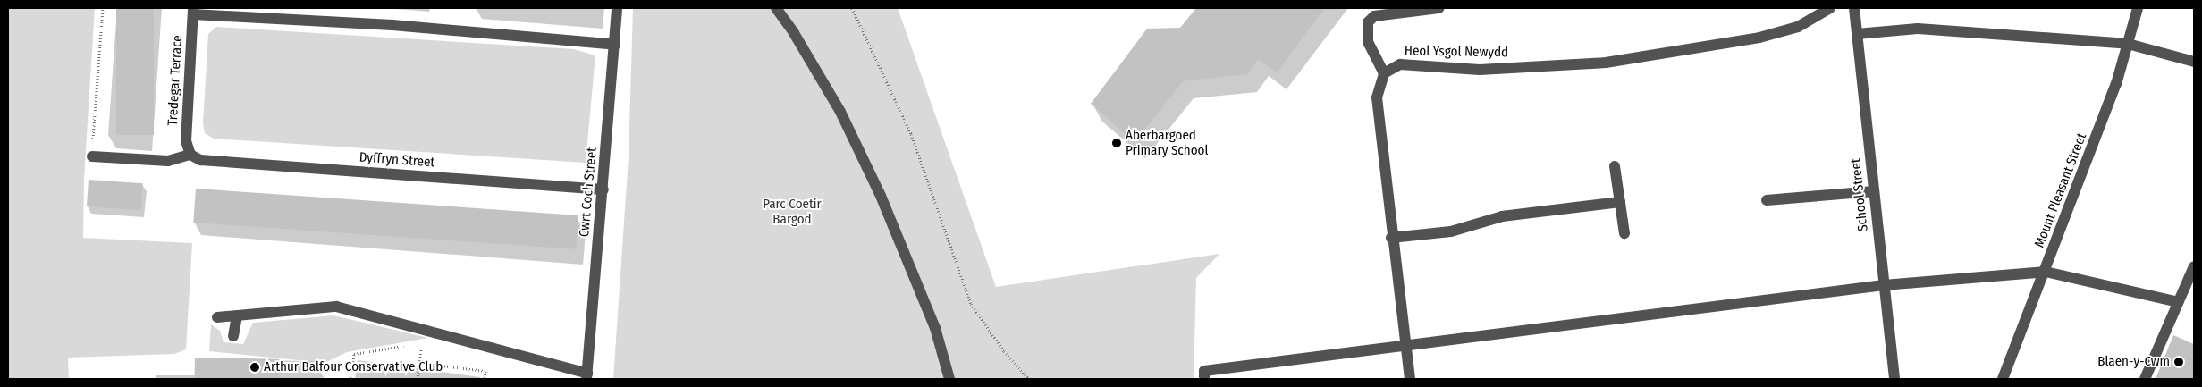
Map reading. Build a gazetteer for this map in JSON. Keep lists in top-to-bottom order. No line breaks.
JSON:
{"streets":{"street":["Heol Ysgol Newydd","Tredegar Terrace","Dyffryn Street","Mount Pleasant Street","Cwrt Coch Street","School Street"]},"crossings":[["Tredegar Terrace","Dyffryn Street"],["Dyffryn Street","Cwrt Coch Street"]],"parks":["Parc Coetir Bargod"],"places":["Aberbargoed Primary School","Blaen-y-Cwm","Arthur Balfour Conservative Club"]}
